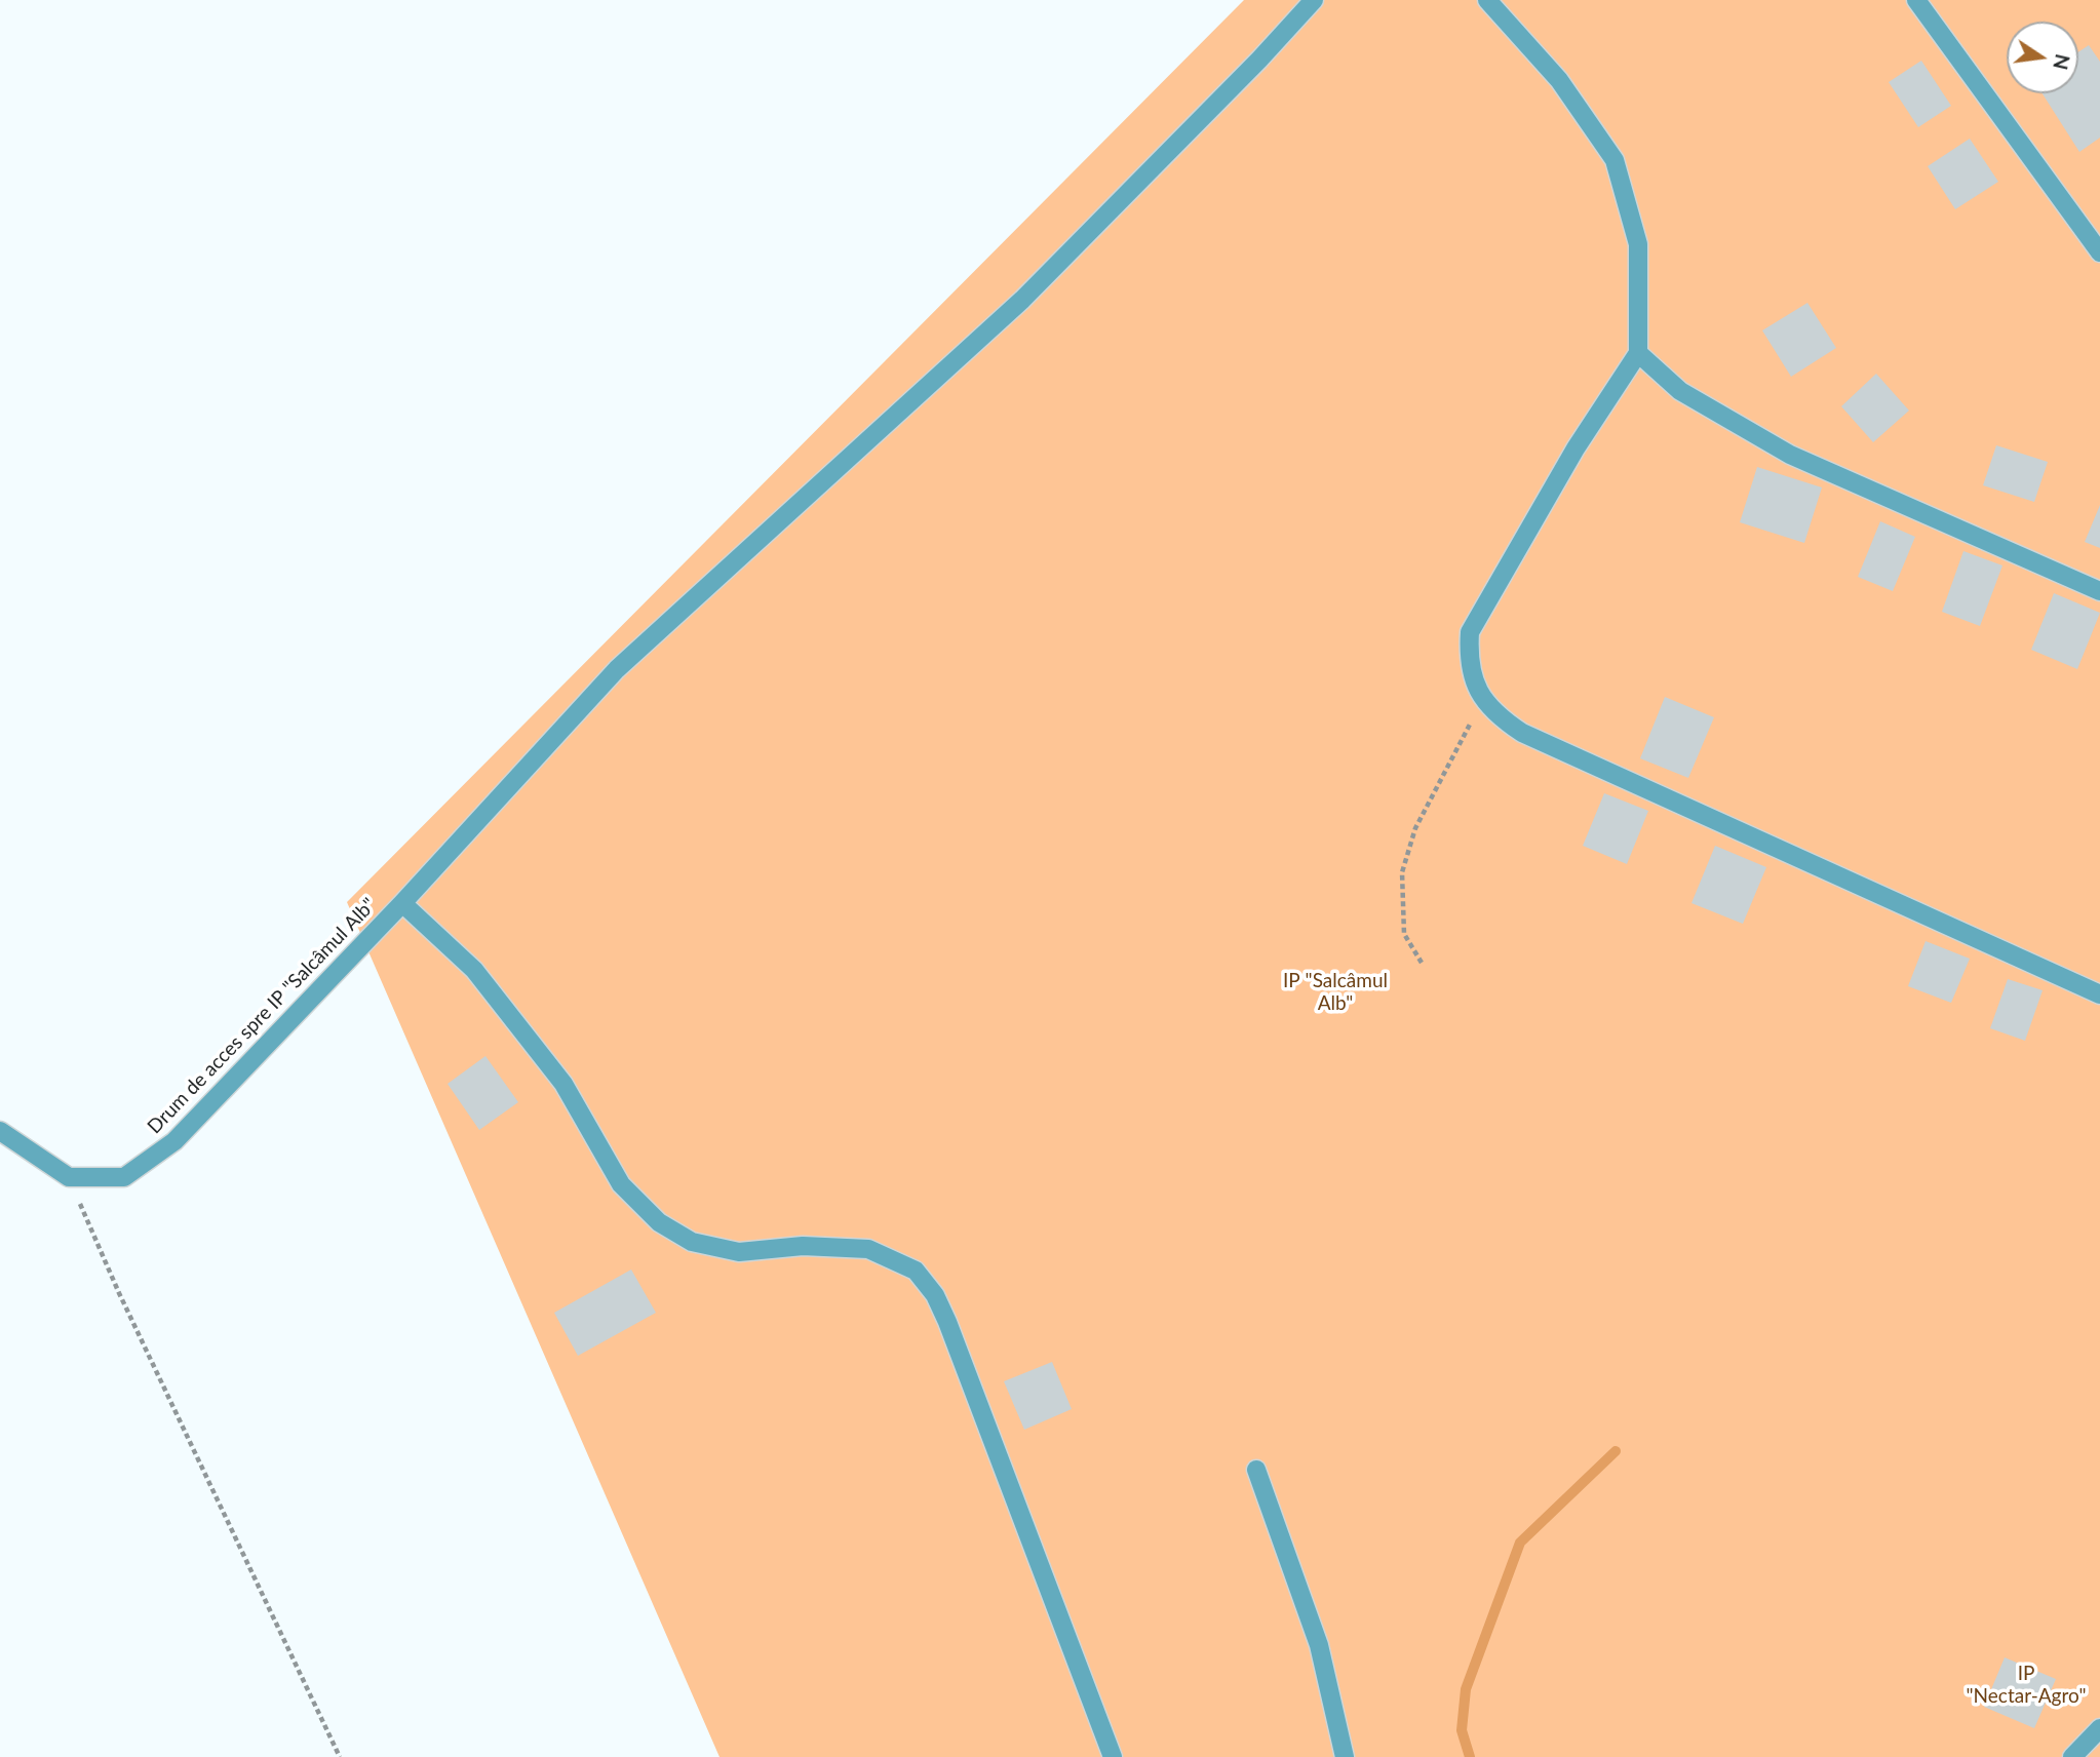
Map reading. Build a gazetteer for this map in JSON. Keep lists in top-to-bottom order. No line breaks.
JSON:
{"streets":{"street":["Drum de acces spre IP \"Salcâmul Alb\""]},"parks":["IP \"Salcâmul Alb\"","IP \"Nectar-Agro\""],"north":"right"}
